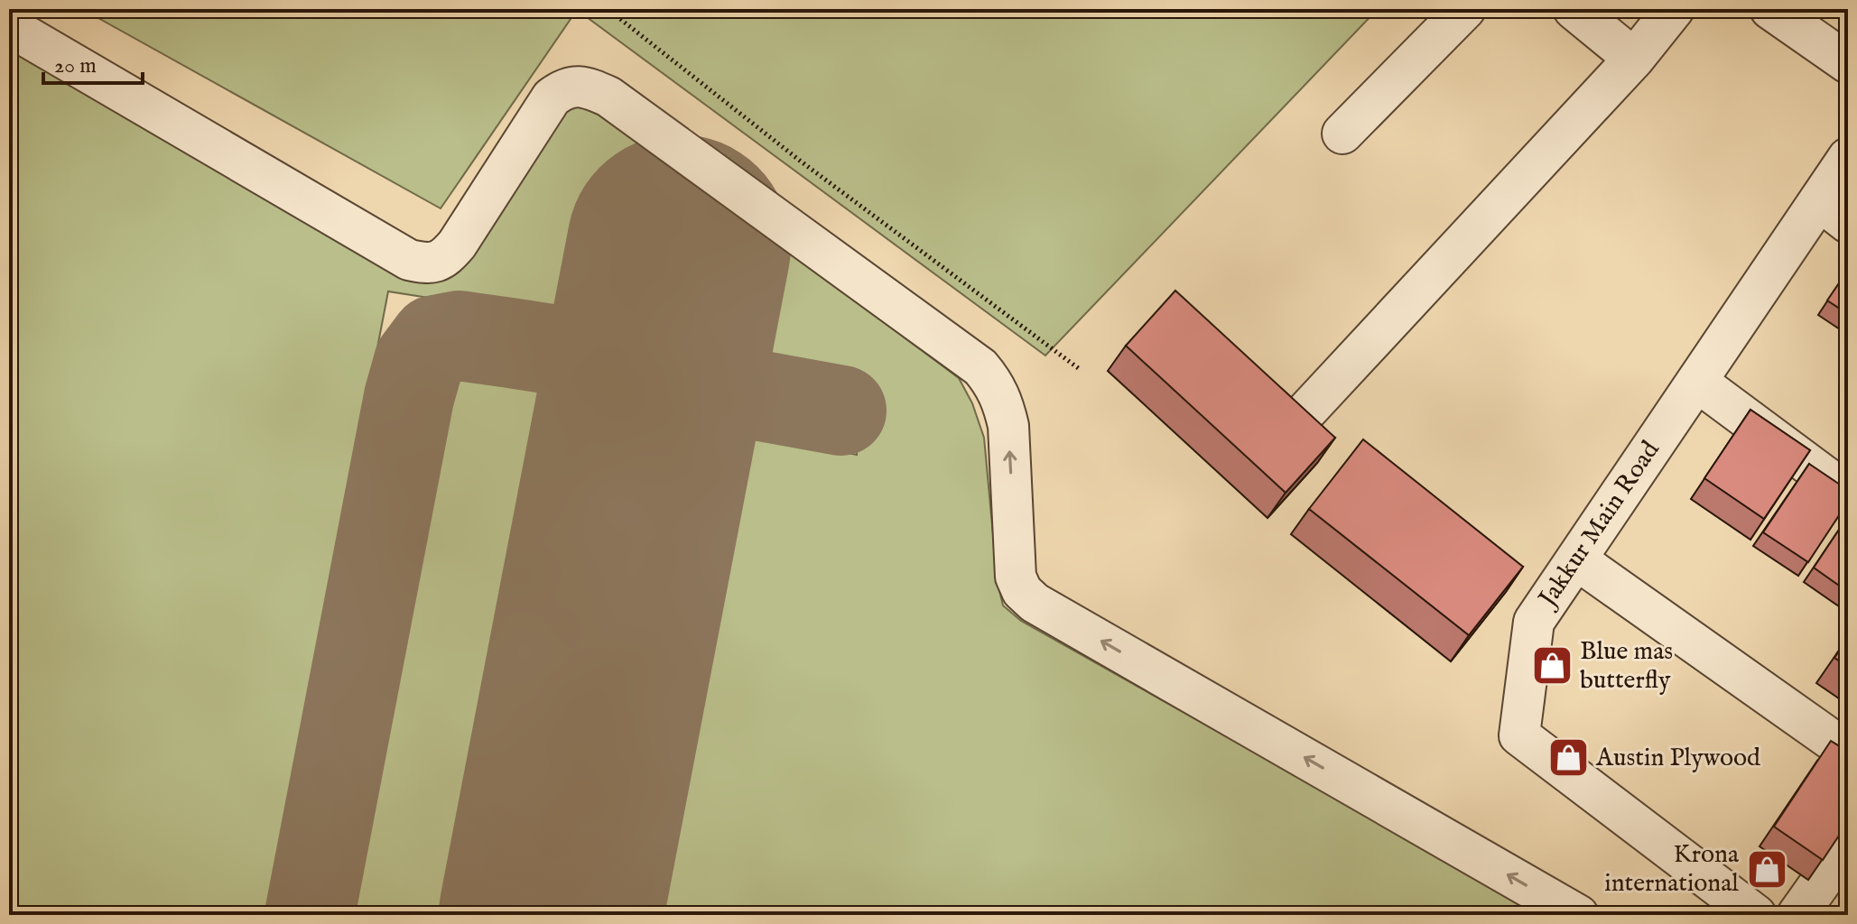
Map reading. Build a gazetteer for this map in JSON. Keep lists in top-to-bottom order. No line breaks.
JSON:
{"streets":{"street":["Jakkur Main Road"]},"places":{"shop":["Blue mas butterfly","Austin Plywood","Krona international"]},"scale_bar":"20 m"}
